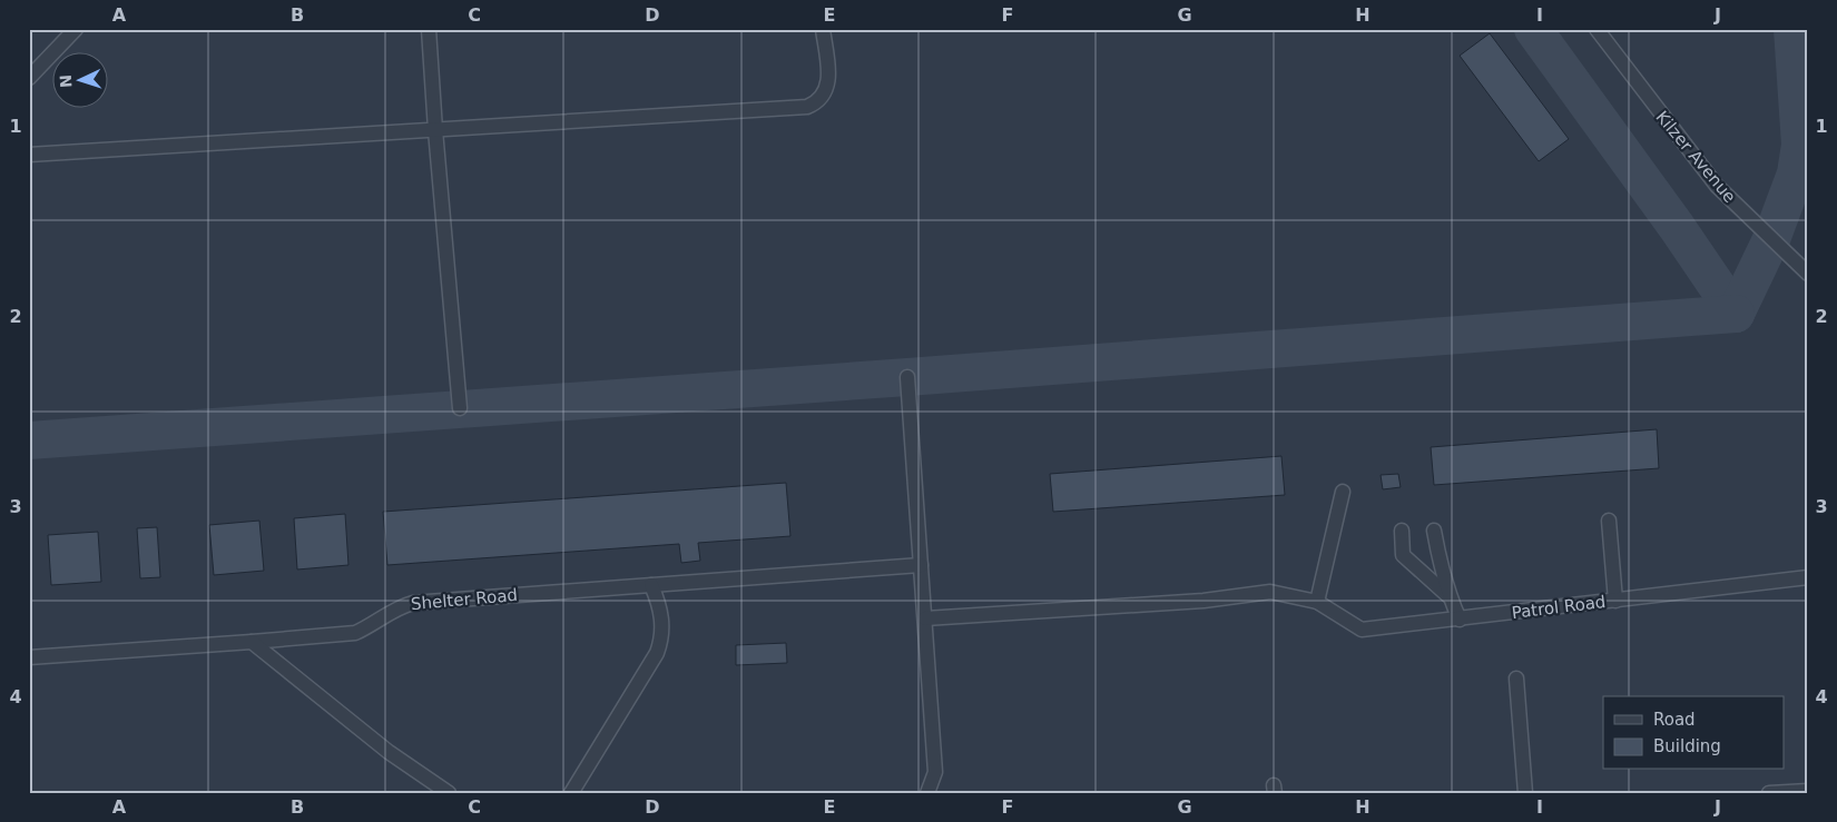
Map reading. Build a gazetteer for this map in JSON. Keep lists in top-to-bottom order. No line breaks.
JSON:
{"streets":{"lane":["Kilzer Avenue","Shelter Road","Patrol Road"]},"legend":["Road","Building"],"north":"left","grid":{"columns":["A","B","C","D","E","F","G","H","I","J"],"rows":["1","2","3","4"]}}
